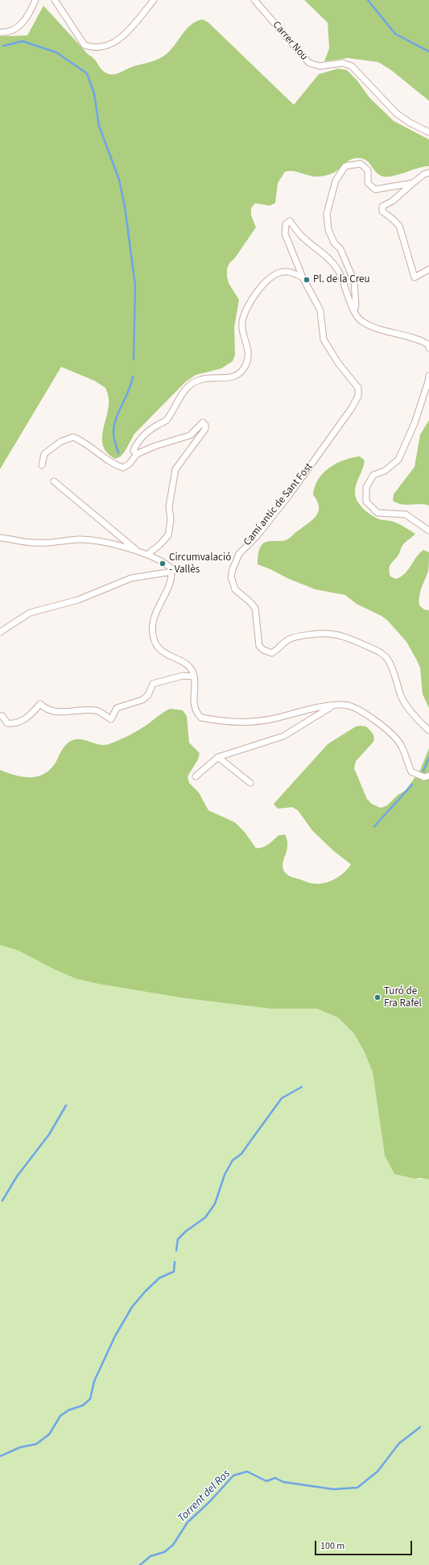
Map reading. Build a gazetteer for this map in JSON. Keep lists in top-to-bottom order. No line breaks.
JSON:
{"streets":{"street":["Carrer Nou","Camí antic de Sant Fost"]},"water":["Torrent del Ros"],"places":["Pl. de la Creu","Circumvalació - Vallès","Turó de Fra Rafel"],"scale_bar":"100 m"}
